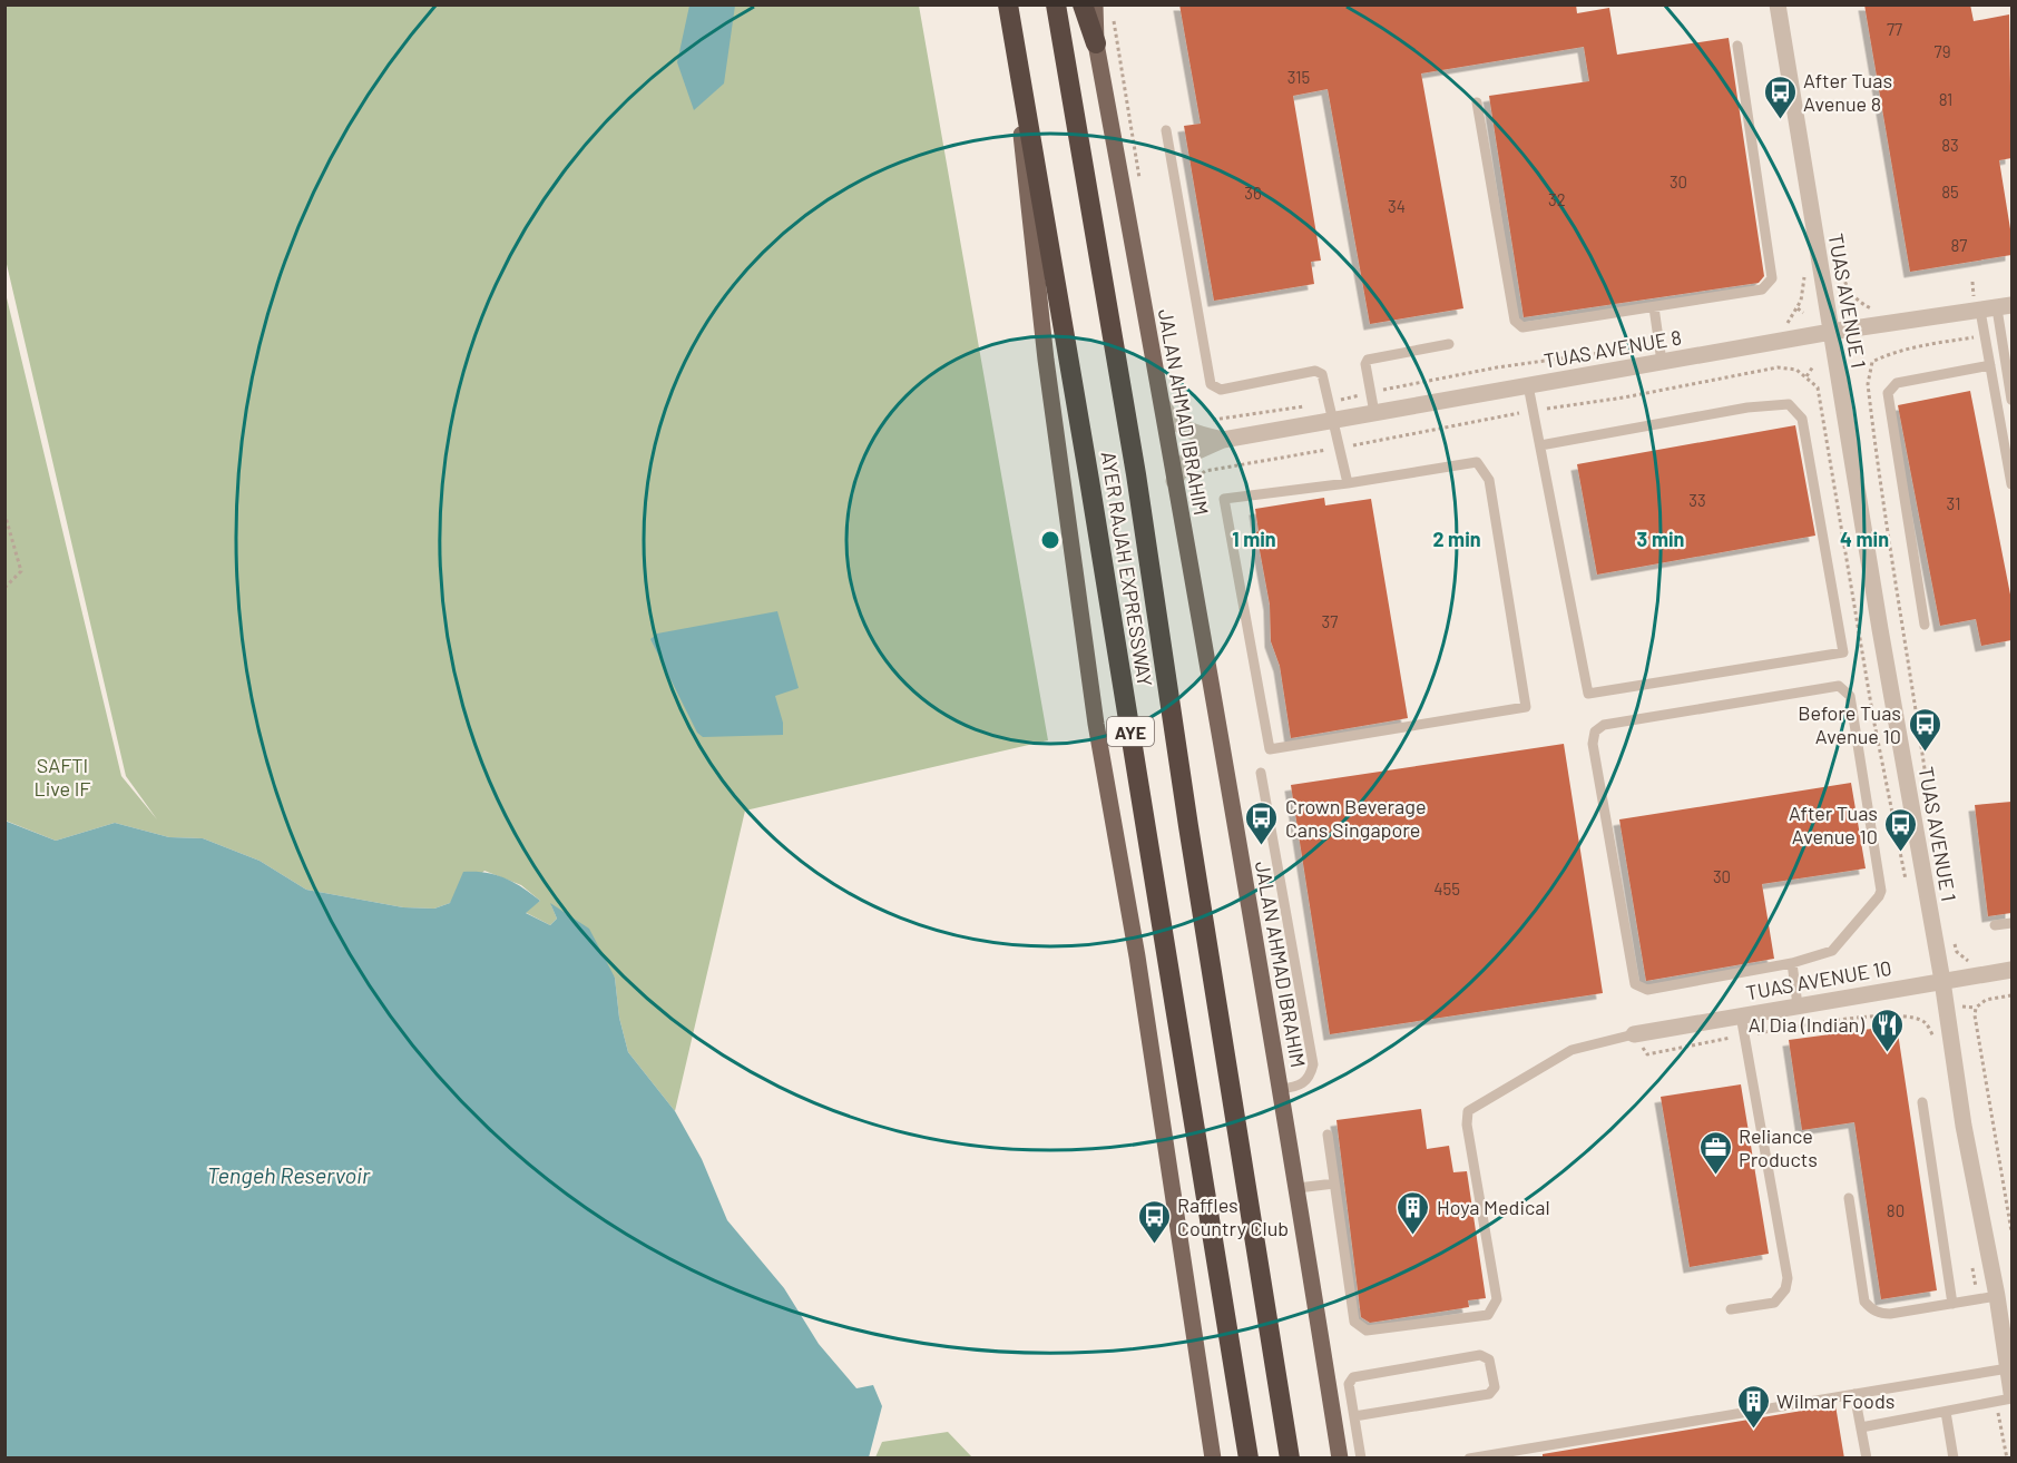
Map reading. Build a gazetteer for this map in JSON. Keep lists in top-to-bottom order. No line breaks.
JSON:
{"streets":{"highway":["AYER RAJAH EXPRESSWAY","AYE"],"main road":["JALAN AHMAD IBRAHIM"],"street":["TUAS AVENUE 1","TUAS AVENUE 8","TUAS AVENUE 10"]},"crossings":[["TUAS AVENUE 1","TUAS AVENUE 8"],["TUAS AVENUE 1","TUAS AVENUE 10"],["TUAS AVENUE 8","JALAN AHMAD IBRAHIM"]],"water":["Tengeh Reservoir"],"parks":["SAFTI Live IF"],"places":{"bus stop":["After Tuas Avenue 8","Before Tuas Avenue 10","Crown Beverage Cans Singapore","After Tuas Avenue 10","Raffles Country Club"],"restaurant":["Al Dia (Indian)"],"office":["Reliance Products"],"building":["Hoya Medical","Wilmar Foods"]},"house_numbers":["77","79","315","81","83","30","85","36","32","34","87","33","31","37","30","455","80"],"rings":["1 min","2 min","3 min","4 min"]}
